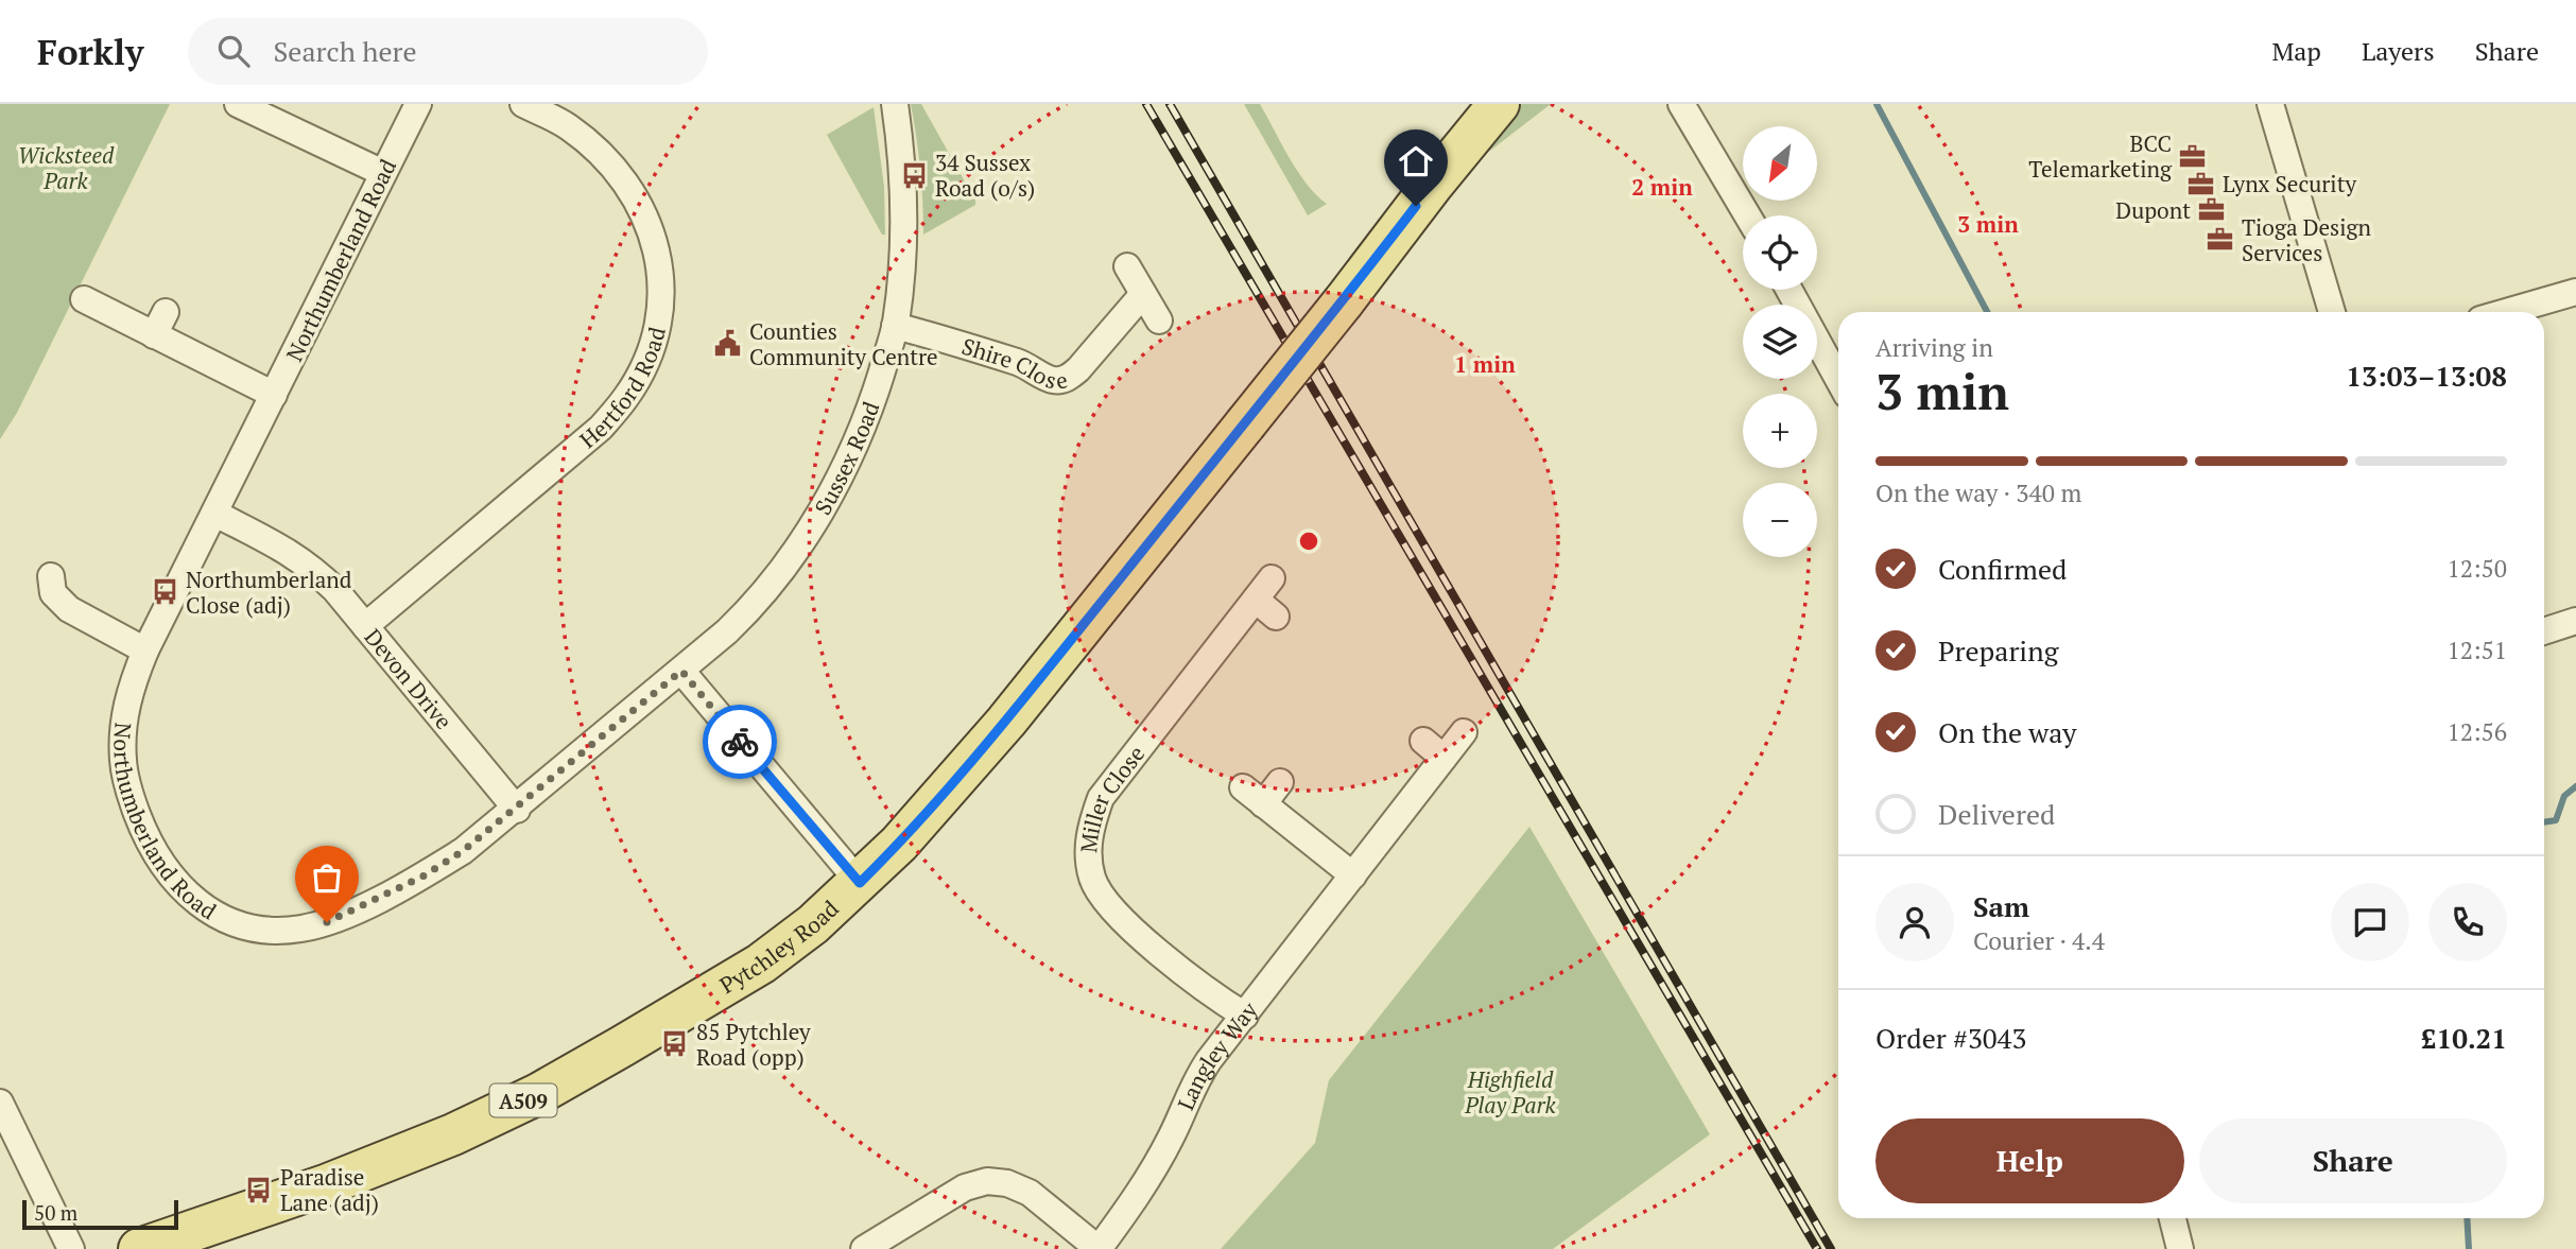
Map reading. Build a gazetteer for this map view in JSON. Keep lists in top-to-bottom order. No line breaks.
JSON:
{"streets":{"main road":["Pytchley Road","A509"],"street":["Northumberland Road","Shire Close","Hertford Road","Sussex Road","Devon Drive","Miller Close","Langley Way"]},"crossings":[["Northumberland Road","Sussex Road"],["Northumberland Road","Devon Drive"],["Shire Close","Sussex Road"],["Hertford Road","Devon Drive"],["Miller Close","Langley Way"]],"parks":["Wicksteed Park","Highfield Play Park"],"places":{"office":["BCC Telemarketing","Lynx Security","Dupont","Tioga Design Services"],"bus stop":["34 Sussex Road (o/s)","Northumberland Close (adj)","85 Pytchley Road (opp)","Paradise Lane (adj)"],"public building":["Counties Community Centre"]},"scale_bar":"50 m","north":"bottom left","page":{"header":"Forkly","search":"Search here","nav":["Map","Layers","Share"],"map_buttons":["+","−"],"heading":["3 min","Arriving in","13:03–13:08"],"panel":["Sam","Courier · 4.4","Order #3043","£10.21"],"bar":"On the way · 340 m","list":[["Confirmed","12:50"],["Preparing","12:51"],["On the way","12:56"],"Delivered"],"buttons":["Help","Share"],"scale":"50 m"},"rings":["2 min","3 min","1 min"]}
